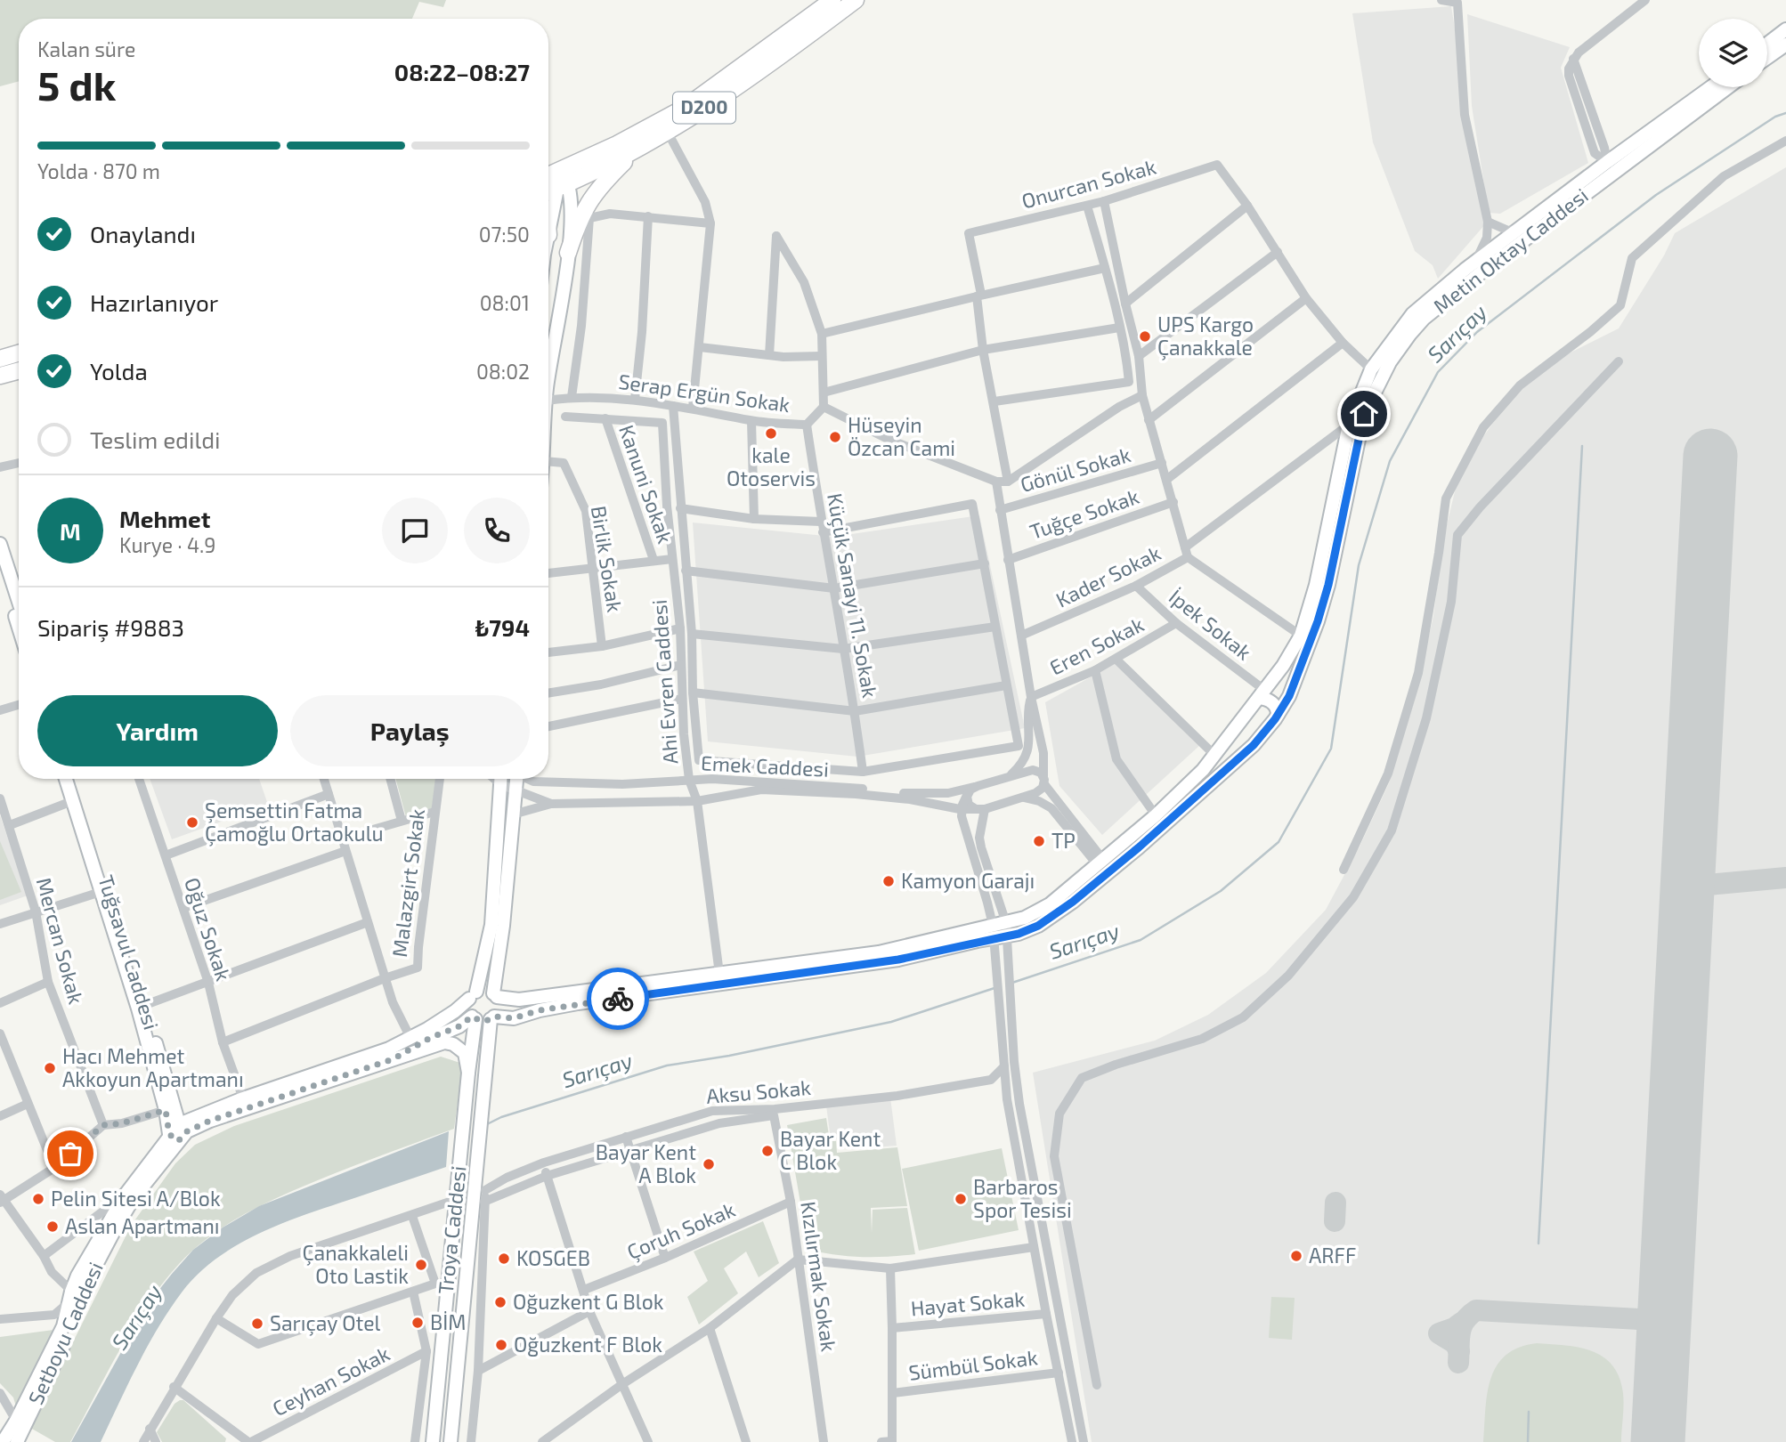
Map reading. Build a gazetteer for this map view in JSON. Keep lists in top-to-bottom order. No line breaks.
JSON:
{"streets":{"highway":["D200"],"main road":["Metin Oktay Caddesi","Tuğsavul Caddesi","Troya Caddesi","Setboyu Caddesi"],"street":["Onurcan Sokak","Serap Ergün Sokak","Gönül Sokak","Kanuni Sokak","Tuğçe Sokak","Birlik Sokak","Kader Sokak","Küçük Sanayi 11. Sokak","İpek Sokak","Eren Sokak","Ahi Evren Caddesi","Emek Caddesi","Malazgirt Sokak","Oğuz Sokak","Mercan Sokak","Aksu Sokak","Çoruh Sokak","Kızılırmak Sokak","Hayat Sokak","Sümbül Sokak","Ceyhan Sokak"]},"crossings":[["Metin Oktay Caddesi","Kader Sokak"],["Metin Oktay Caddesi","İpek Sokak"],["Metin Oktay Caddesi","Ahi Evren Caddesi"],["Metin Oktay Caddesi","Troya Caddesi"],["Serap Ergün Sokak","Küçük Sanayi 11. Sokak"],["Kanuni Sokak","Ahi Evren Caddesi"],["Kader Sokak","İpek Sokak"],["İpek Sokak","Eren Sokak"],["Ahi Evren Caddesi","Emek Caddesi"],["Tuğsavul Caddesi","Setboyu Caddesi"],["Aksu Sokak","Troya Caddesi"],["Aksu Sokak","Kızılırmak Sokak"],["Çoruh Sokak","Kızılırmak Sokak"]],"water":["Sarıçay"],"places":["UPS Kargo Çanakkale","kale Otoservis","Hüseyin Özcan Cami","Şemsettin Fatma Çamoğlu Ortaokulu","TP","Kamyon Garajı","Hacı Mehmet Akkoyun Apartmanı","Bayar Kent C Blok","Bayar Kent A Blok","Pelin Sitesi A/Blok","Barbaros Spor Tesisi","Aslan Apartmanı","ARFF","KOSGEB","Çanakkaleli Oto Lastik","Oğuzkent G Blok","BİM","Sarıçay Otel","Oğuzkent F Blok"],"page":{"heading":["5 dk","Kalan süre","08:22–08:27"],"panel":["Mehmet","Kurye · 4.9","Sipariş #9883","₺794"],"bar":"Yolda · 870 m","list":[["Onaylandı","07:50"],["Hazırlanıyor","08:01"],["Yolda","08:02"],"Teslim edildi"],"round":"M","buttons":["Yardım","Paylaş"]}}
